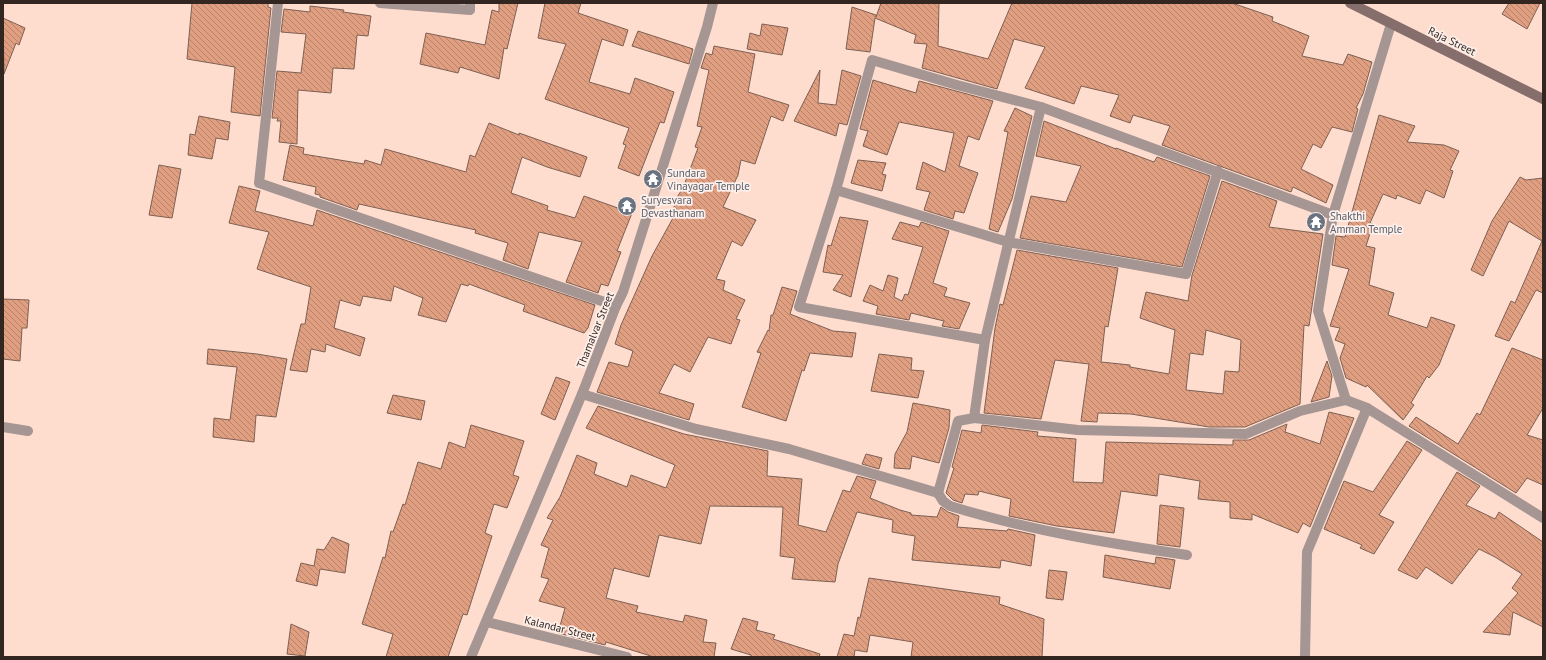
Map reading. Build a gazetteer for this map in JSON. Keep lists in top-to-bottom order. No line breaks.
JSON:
{"streets":{"main road":["Raja Street"],"street":["Thamalvar Street","Kalandar Street"]},"crossings":[["Thamalvar Street","Kalandar Street"]],"places":{"temple":["Sundara Vinayagar Temple","Suryesvara Devasthanam","Shakthi Amman Temple"]}}
